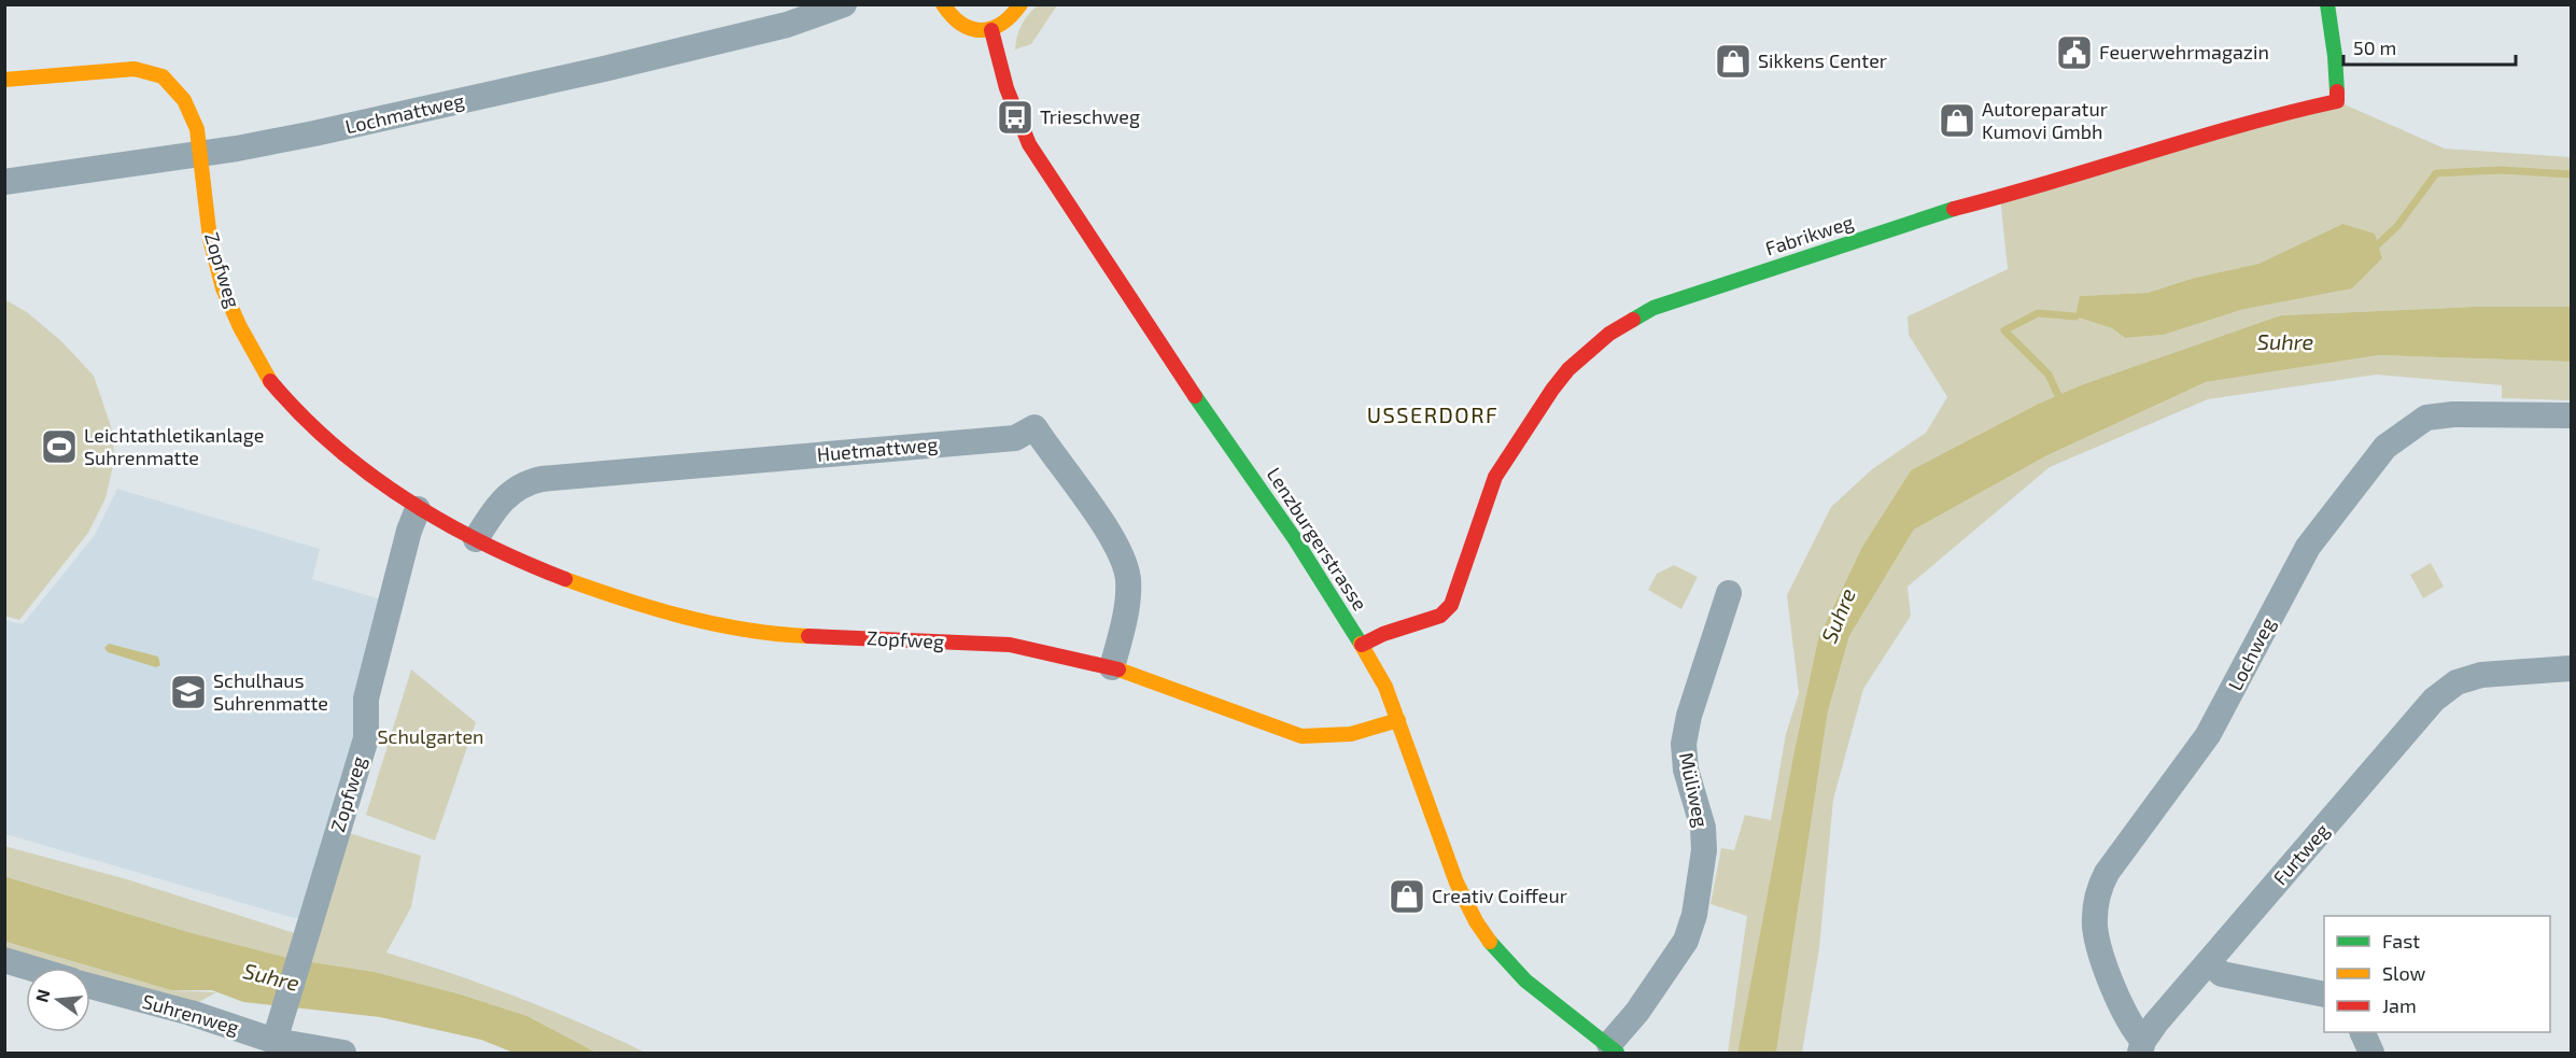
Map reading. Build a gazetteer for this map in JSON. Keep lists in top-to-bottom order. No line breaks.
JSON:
{"streets":{"street":["Lochmattweg","Fabrikweg","Zopfweg","Huetmattweg","Lenzburgerstrasse","Lochweg","Müliweg","Furtweg","Suhrenweg"]},"crossings":[["Lochmattweg","Zopfweg"],["Fabrikweg","Lenzburgerstrasse"],["Zopfweg","Huetmattweg"],["Zopfweg","Lenzburgerstrasse"],["Zopfweg","Suhrenweg"],["Lenzburgerstrasse","Müliweg"],["Lochweg","Furtweg"]],"districts":["USSERDORF"],"water":["Suhre"],"parks":["Schulgarten"],"places":{"public building":["Feuerwehrmagazin"],"shop":["Sikkens Center","Autoreparatur Kumovi Gmbh","Creativ Coiffeur"],"bus stop":["Trieschweg"],"sports":["Leichtathletikanlage Suhrenmatte"],"school or university":["Schulhaus Suhrenmatte"]},"legend":["Fast","Slow","Jam"],"scale_bar":"50 m","north":"left"}
